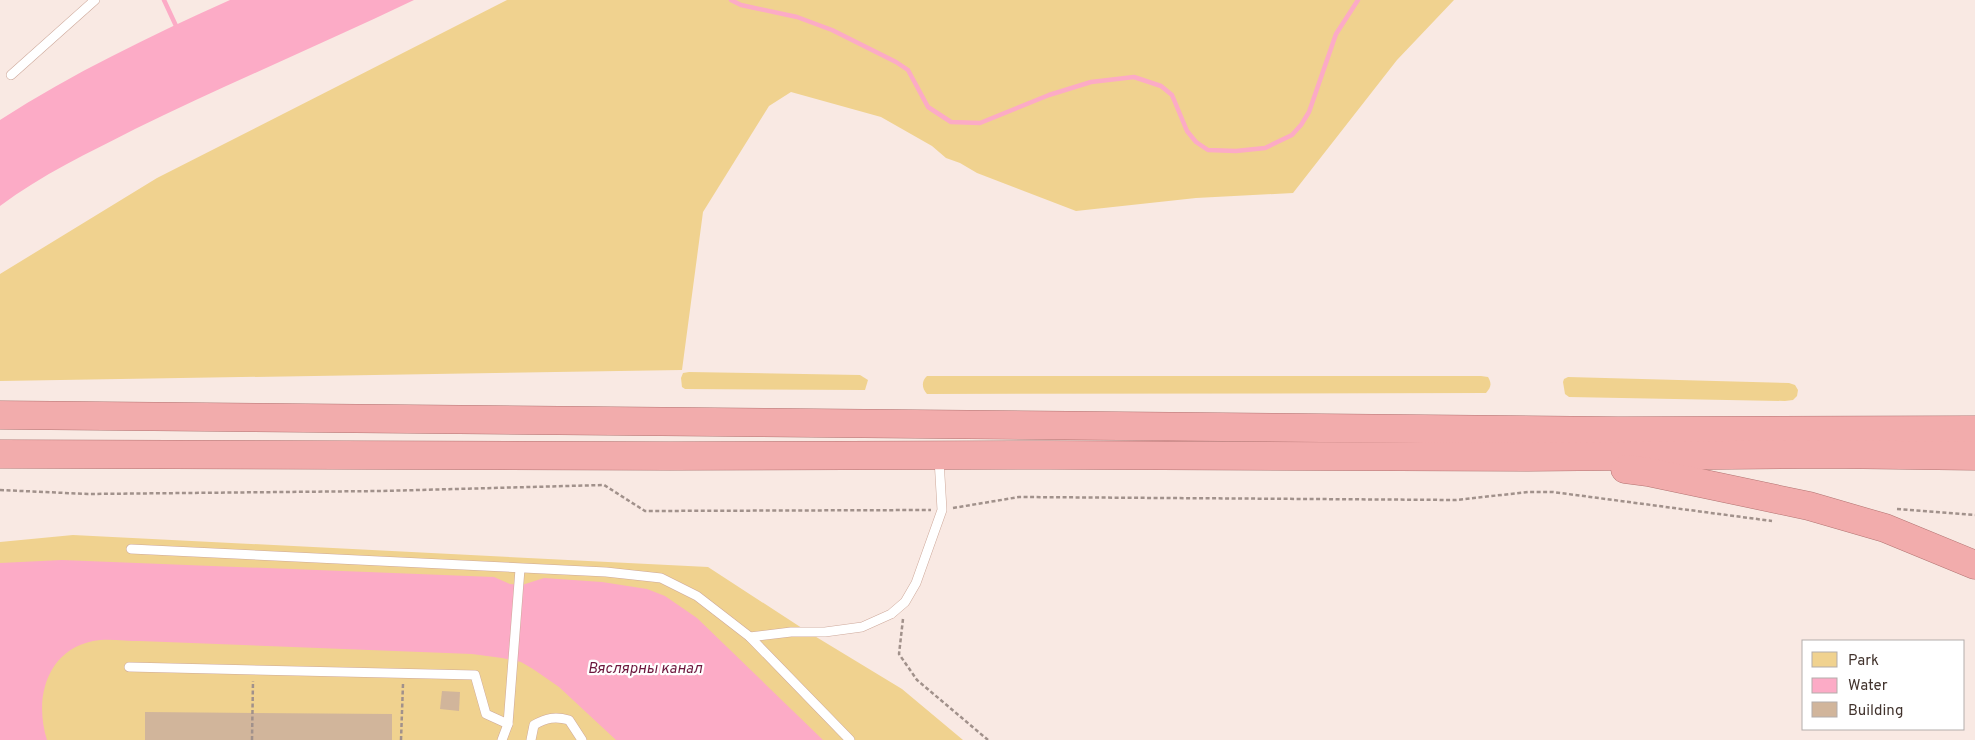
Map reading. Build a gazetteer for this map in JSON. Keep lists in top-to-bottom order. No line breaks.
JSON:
{"water":["Вяслярны канал"],"legend":["Park","Water","Building"]}
